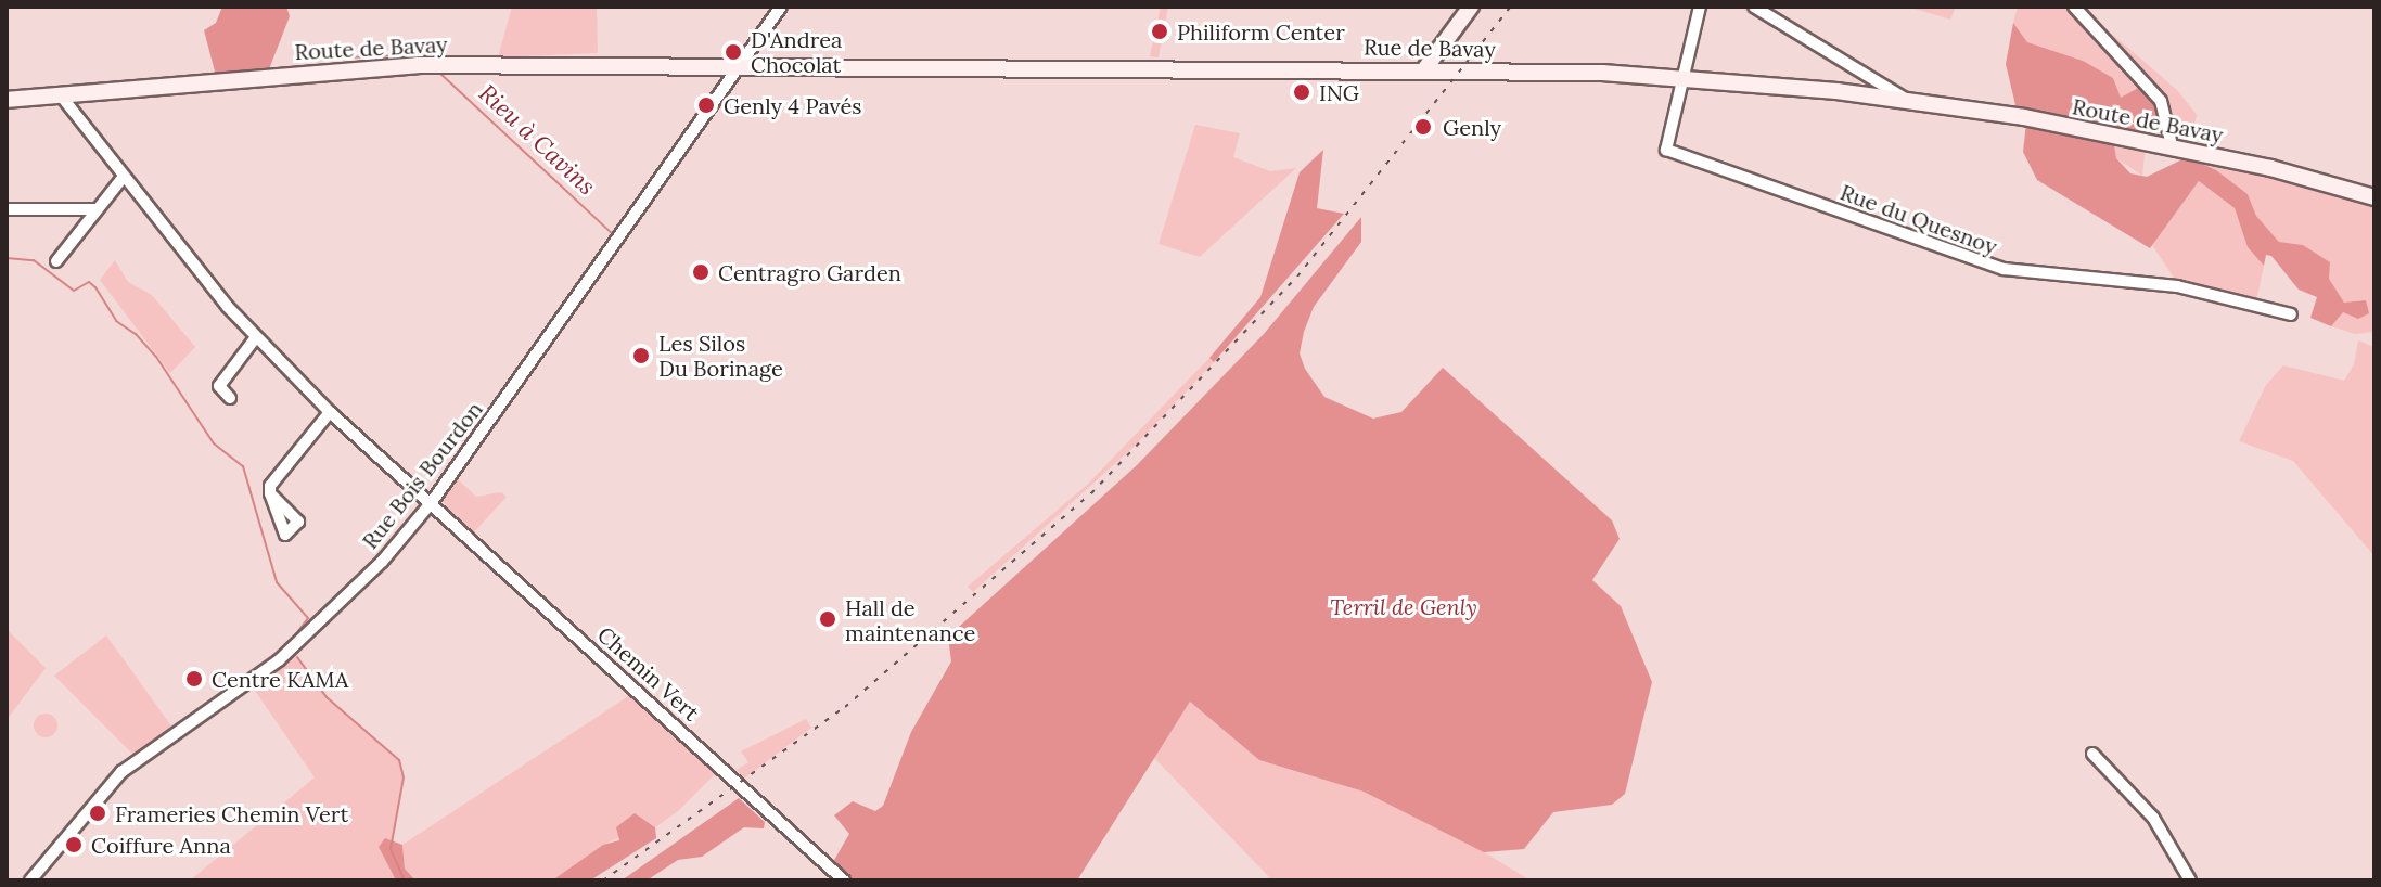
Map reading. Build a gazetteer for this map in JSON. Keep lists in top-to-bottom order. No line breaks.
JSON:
{"streets":{"main road":["Route de Bavay","Rue de Bavay"],"street":["Rue du Quesnoy","Rue Bois Bourdon","Chemin Vert"]},"crossings":[["Route de Bavay","Rue de Bavay"],["Route de Bavay","Rue Bois Bourdon"],["Route de Bavay","Chemin Vert"],["Rue de Bavay","Rue du Quesnoy"],["Rue de Bavay","Rue Bois Bourdon"],["Rue Bois Bourdon","Chemin Vert"]],"water":["Rieu à Cavins"],"parks":["Terril de Genly"],"places":["Philiform Center","D'Andrea Chocolat","ING","Genly 4 Pavés","Genly","Centragro Garden","Les Silos Du Borinage","Hall de maintenance","Centre KAMA","Frameries Chemin Vert","Coiffure Anna"]}
